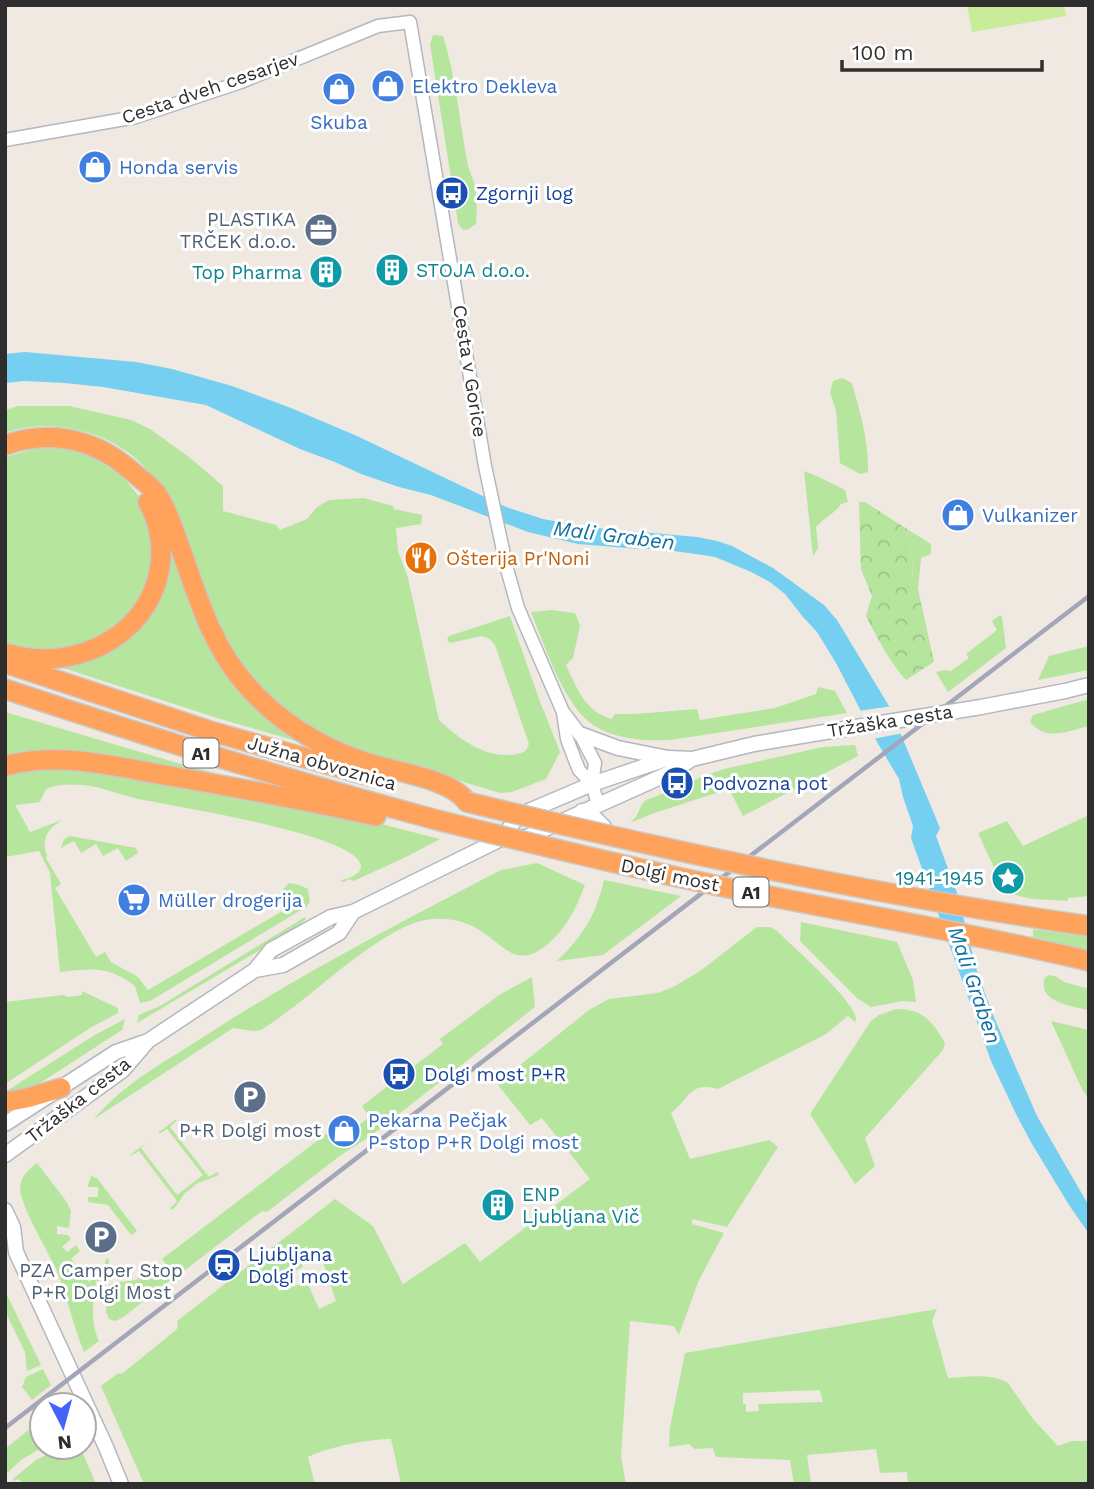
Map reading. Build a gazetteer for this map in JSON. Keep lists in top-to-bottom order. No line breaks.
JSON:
{"streets":{"highway":["A1","Južna obvoznica","Dolgi most"],"main road":["Tržaška cesta"],"street":["Cesta dveh cesarjev","Cesta v Gorice"]},"crossings":[["Cesta dveh cesarjev","Cesta v Gorice"],["Cesta v Gorice","Tržaška cesta"],["Južna obvoznica","Dolgi most"]],"water":["Mali Graben"],"places":{"shop":["Elektro Dekleva","Skuba","Honda servis","Vulkanizer","Pekarna Pečjak P-stop P+R Dolgi most"],"bus stop":["Zgornji log","Podvozna pot","Dolgi most P+R"],"office":["PLASTIKA TRČEK d.o.o."],"building":["STOJA d.o.o.","Top Pharma","ENP Ljubljana Vič"],"restaurant":["Ošterija Pr'Noni"],"place":["1941-1945"],"supermarket":["Müller drogerija"],"parking":["P+R Dolgi most","PZA Camper Stop P+R Dolgi Most"],"station":["Ljubljana Dolgi most"]},"scale_bar":"100 m","north":"bottom"}
